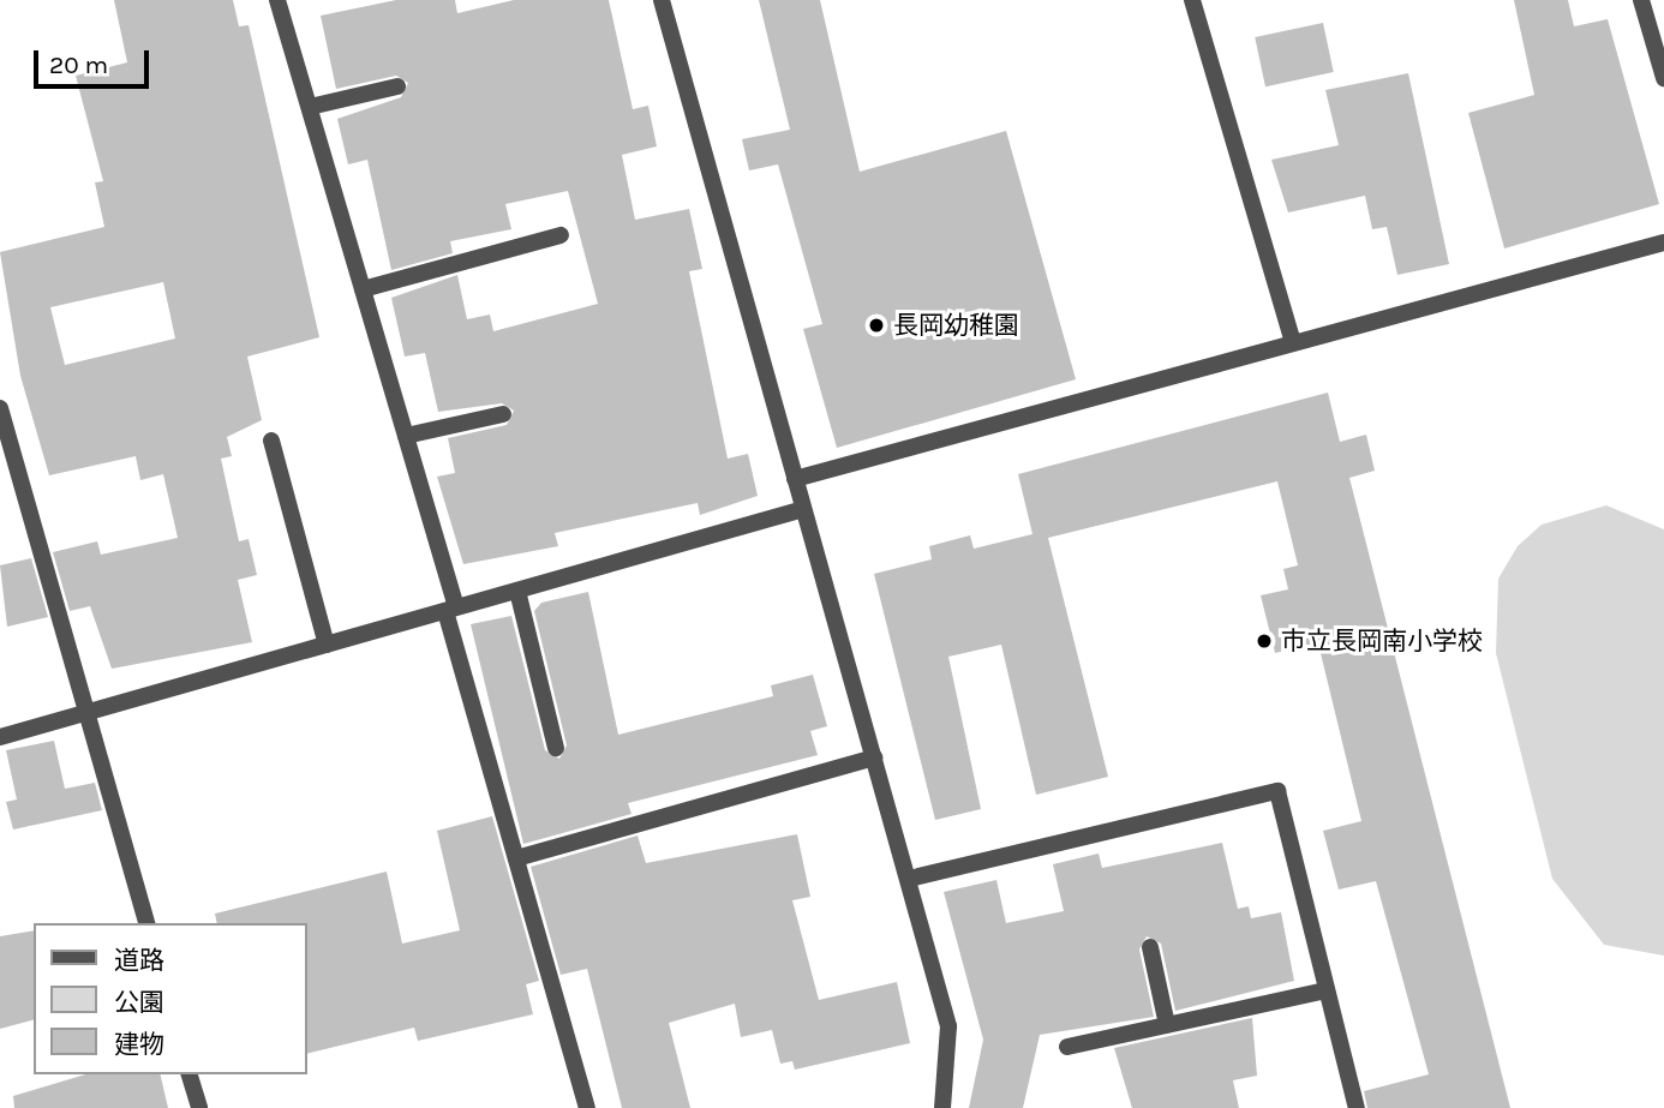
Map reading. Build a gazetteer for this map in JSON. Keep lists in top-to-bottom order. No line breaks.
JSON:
{"places":["長岡幼稚園","市立長岡南小学校"],"legend":["道路","公園","建物"],"scale_bar":"20 m"}
